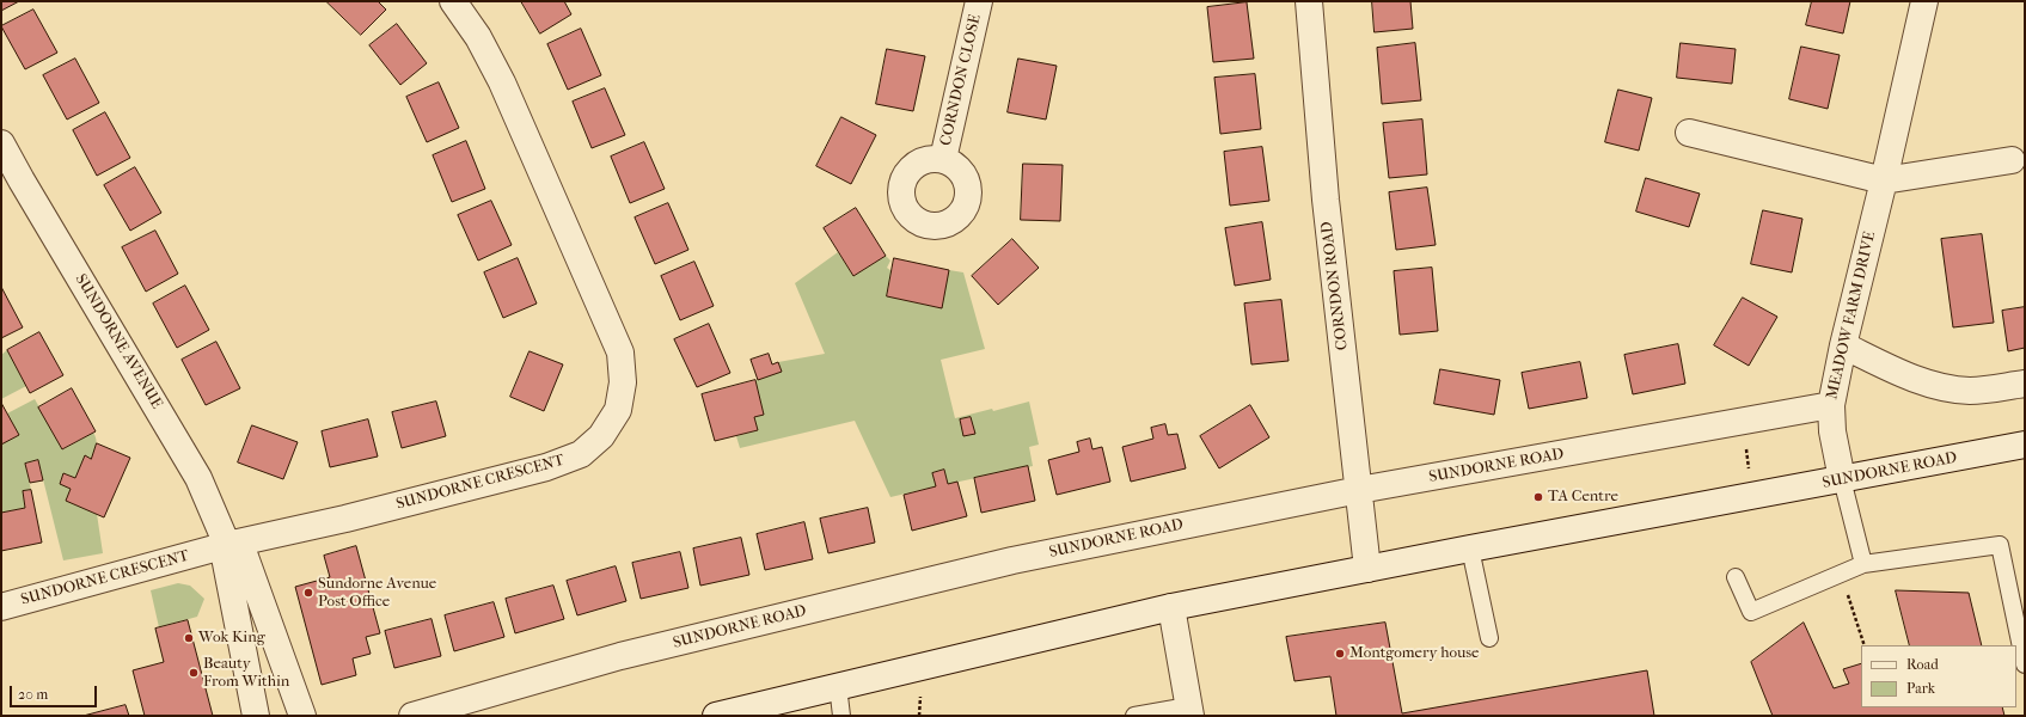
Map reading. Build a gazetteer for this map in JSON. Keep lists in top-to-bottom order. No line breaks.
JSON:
{"streets":{"street":["CORNDON CLOSE","CORNDON ROAD","MEADOW FARM DRIVE","SUNDORNE AVENUE","SUNDORNE ROAD","SUNDORNE CRESCENT"]},"crossings":[["CORNDON ROAD","SUNDORNE ROAD"],["MEADOW FARM DRIVE","SUNDORNE ROAD"],["SUNDORNE AVENUE","SUNDORNE CRESCENT"]],"places":["TA Centre","Sundorne Avenue Post Office","Wok King","Montgomery house","Beauty From Within"],"legend":["Road","Park"],"scale_bar":"20 m"}
